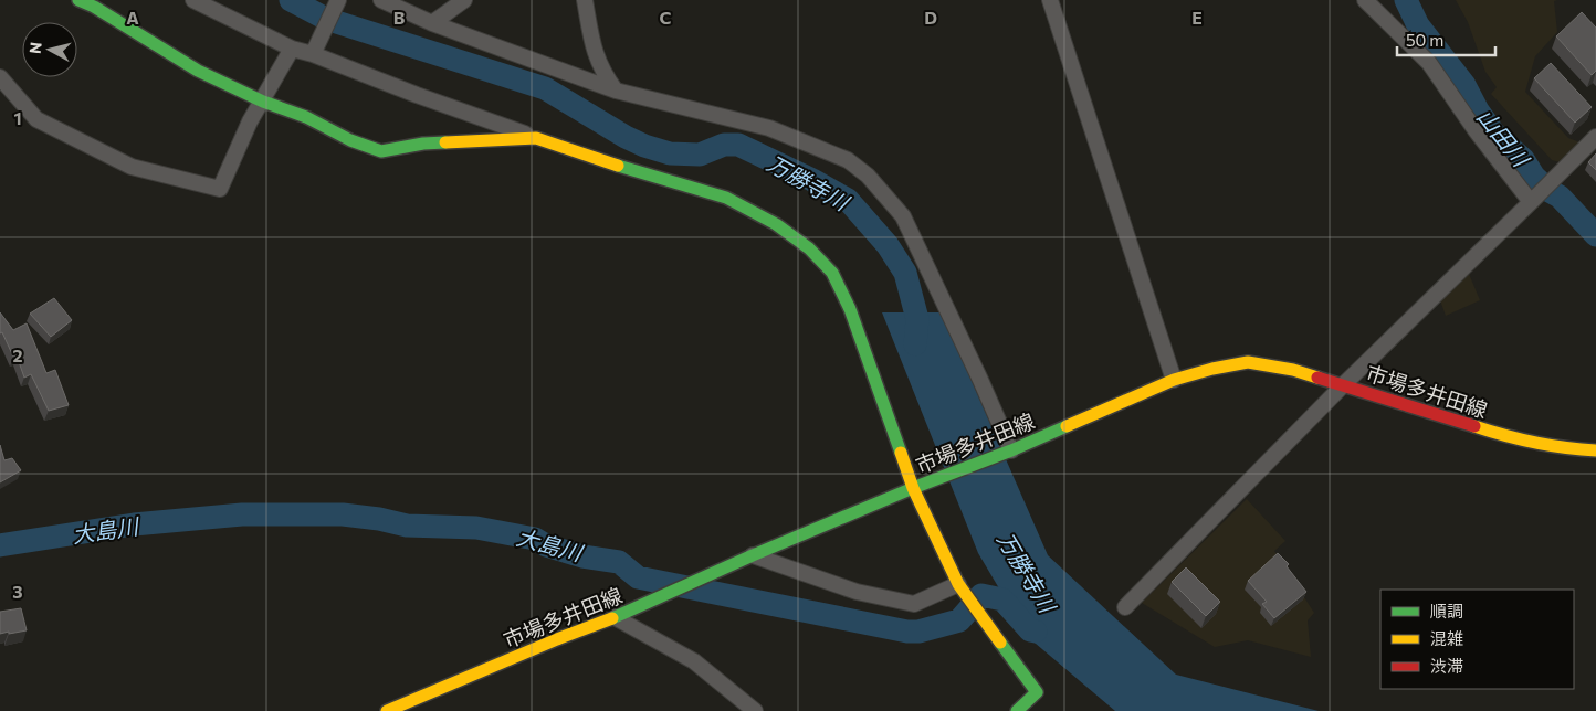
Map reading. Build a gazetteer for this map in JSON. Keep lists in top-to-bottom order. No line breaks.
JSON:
{"streets":{"street":["市場多井田線"]},"water":["山田川","万勝寺川","大島川"],"legend":["順調","混雑","渋滞"],"scale_bar":"50 m","north":"left","grid":{"columns":["A","B","C","D","E"],"rows":["1","2","3"]}}
